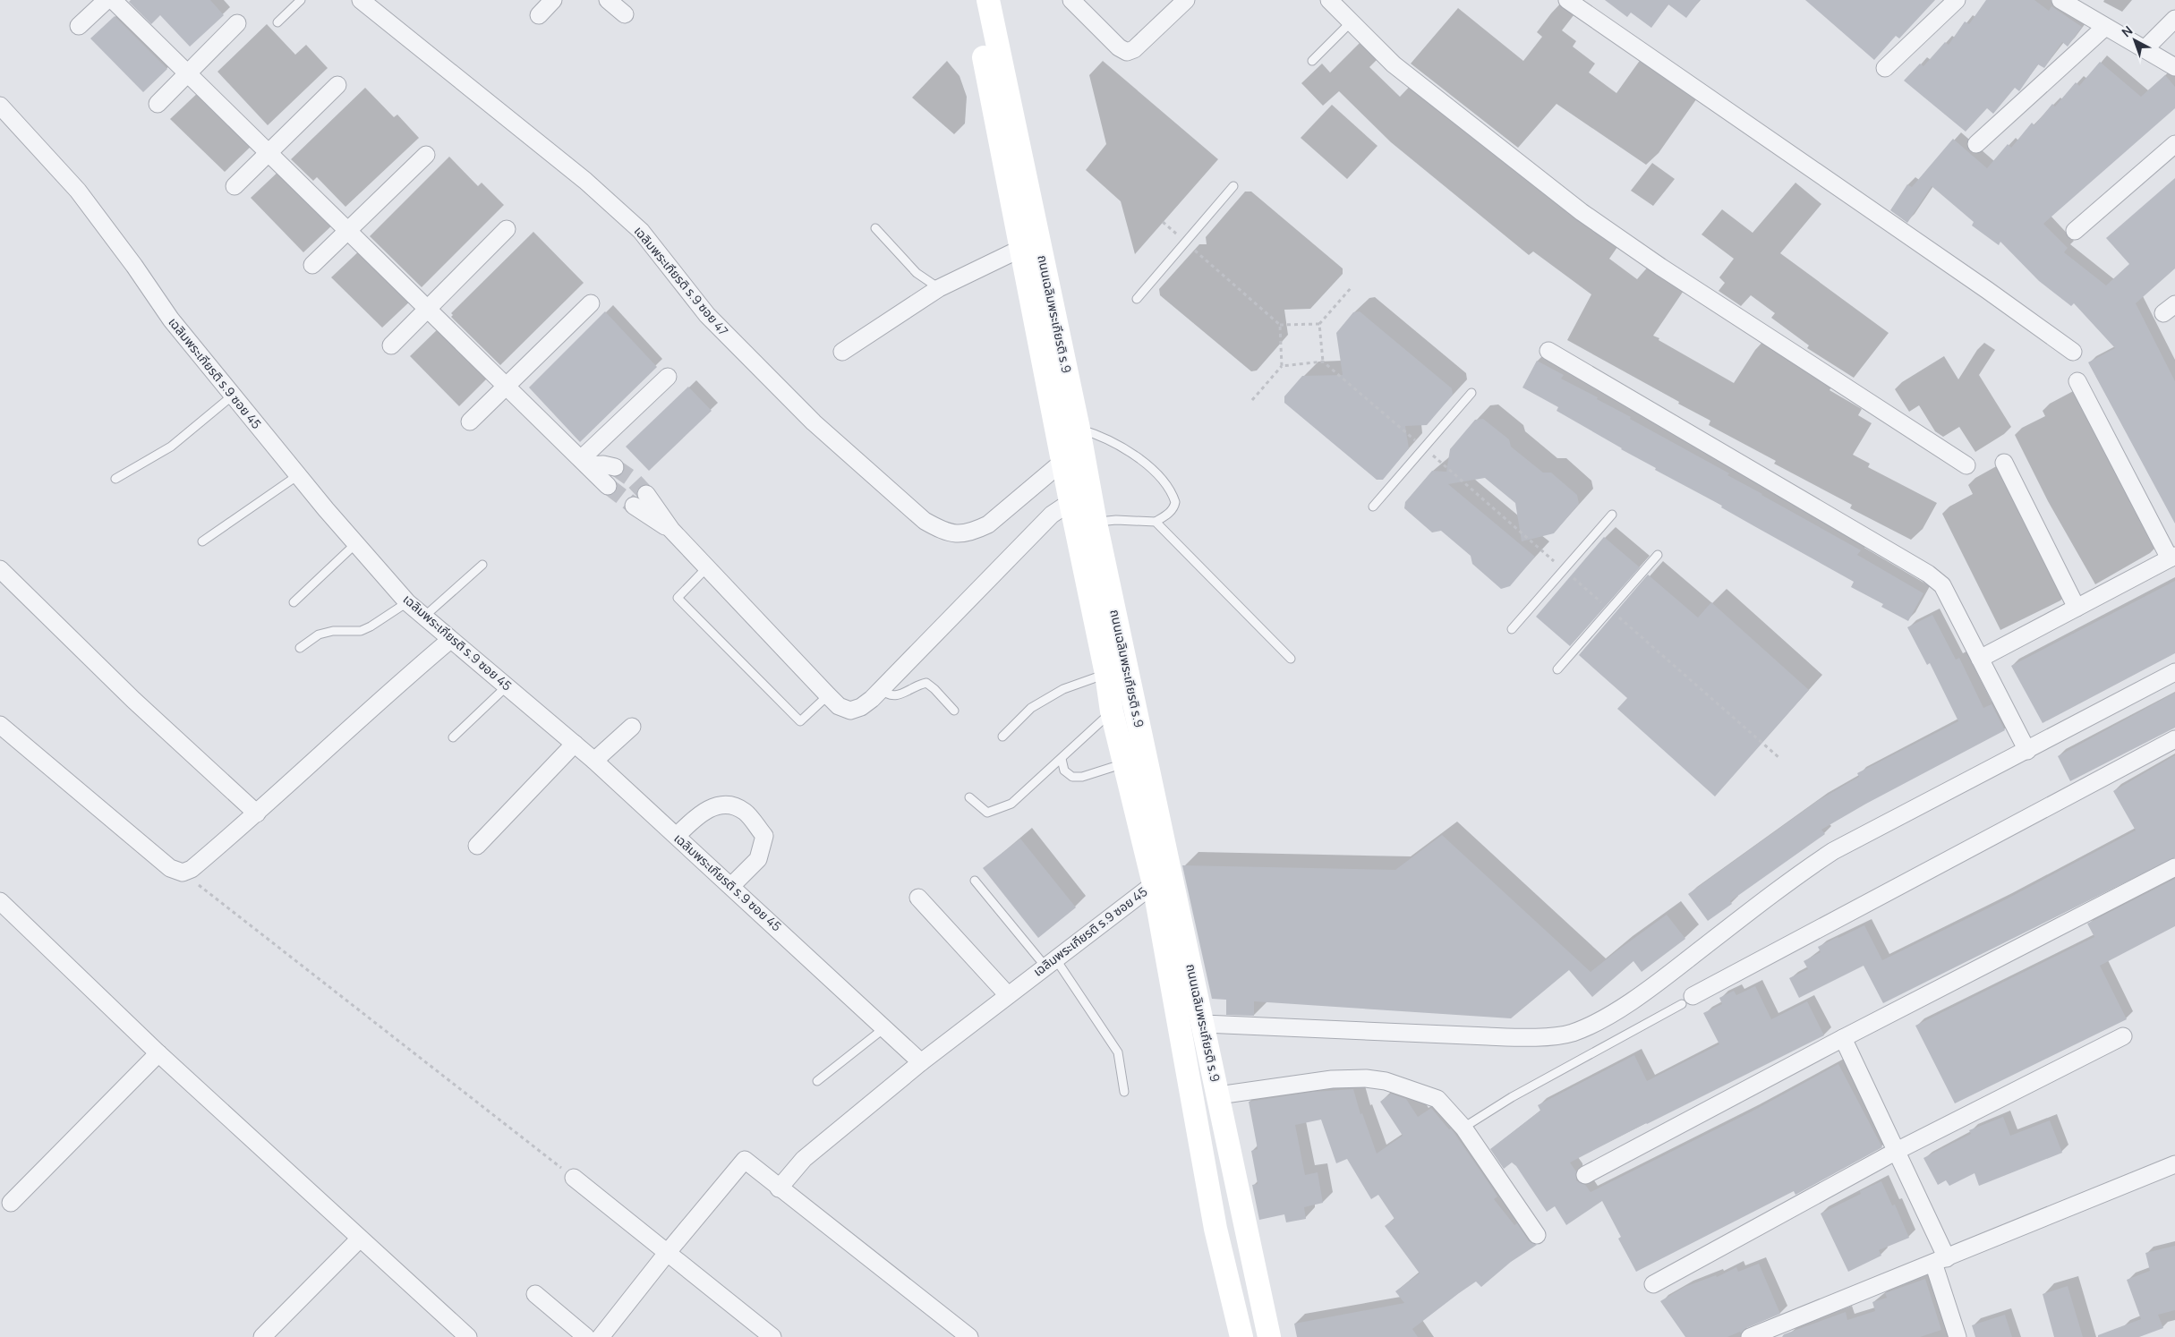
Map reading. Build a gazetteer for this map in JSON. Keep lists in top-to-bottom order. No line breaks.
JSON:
{"streets":{"main road":["ถนนเฉลิมพระเกียรติ ร.9"],"street":["เฉลิมพระเกียรติ ร.9 ซอย 47","เฉลิมพระเกียรติ ร.9 ซอย 45"]},"crossings":[["เฉลิมพระเกียรติ ร.9 ซอย 47","ถนนเฉลิมพระเกียรติ ร.9"],["ถนนเฉลิมพระเกียรติ ร.9","เฉลิมพระเกียรติ ร.9 ซอย 45"]],"north":"top left"}
